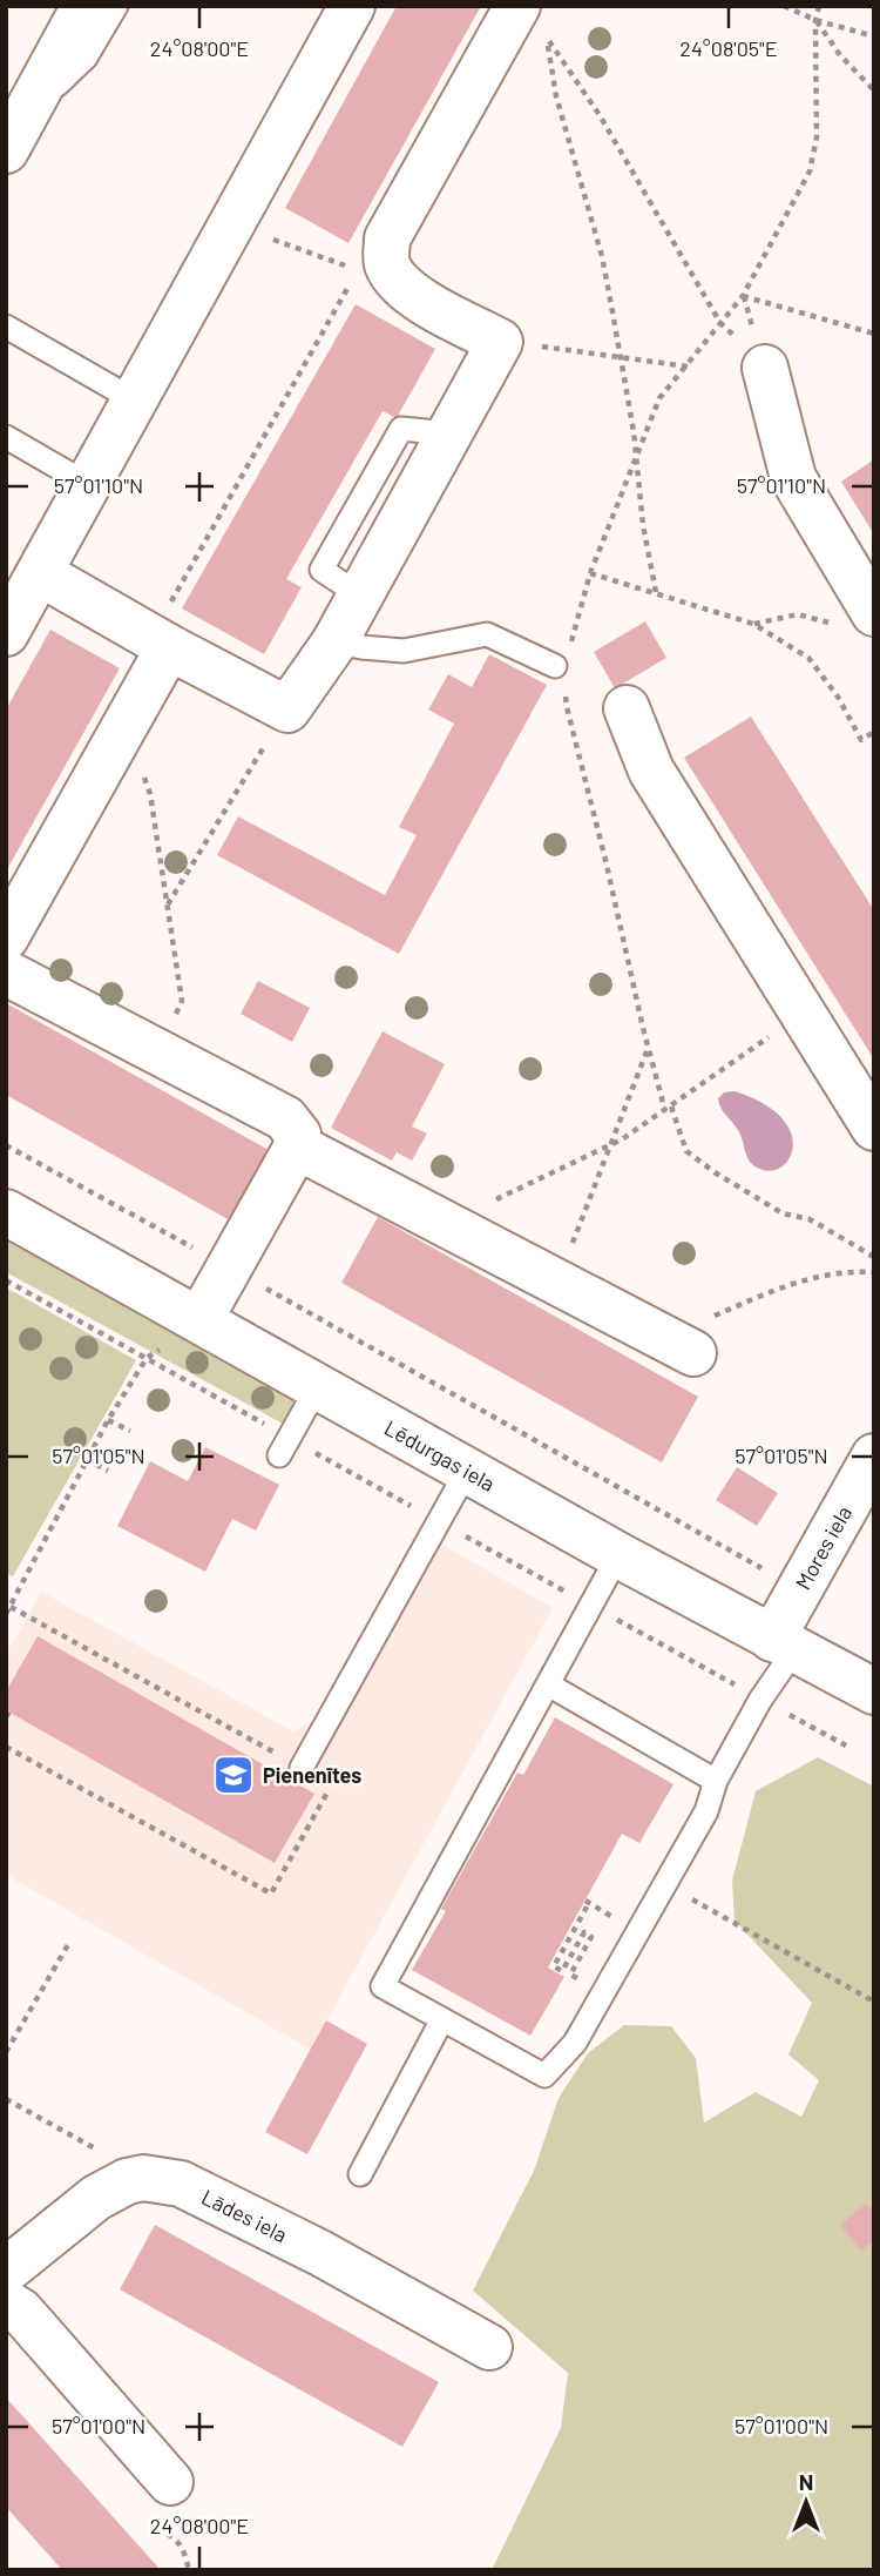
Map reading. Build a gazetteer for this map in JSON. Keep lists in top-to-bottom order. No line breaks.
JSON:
{"streets":{"street":["Lēdurgas iela","Mores iela","Lādes iela"]},"crossings":[["Lēdurgas iela","Mores iela"]],"places":{"school or university":["Pienenītes"]},"north":"top","coordinates":["24°08'00\"E","24°08'05\"E","57°01'10\"N","57°01'05\"N","57°01'00\"N"]}
